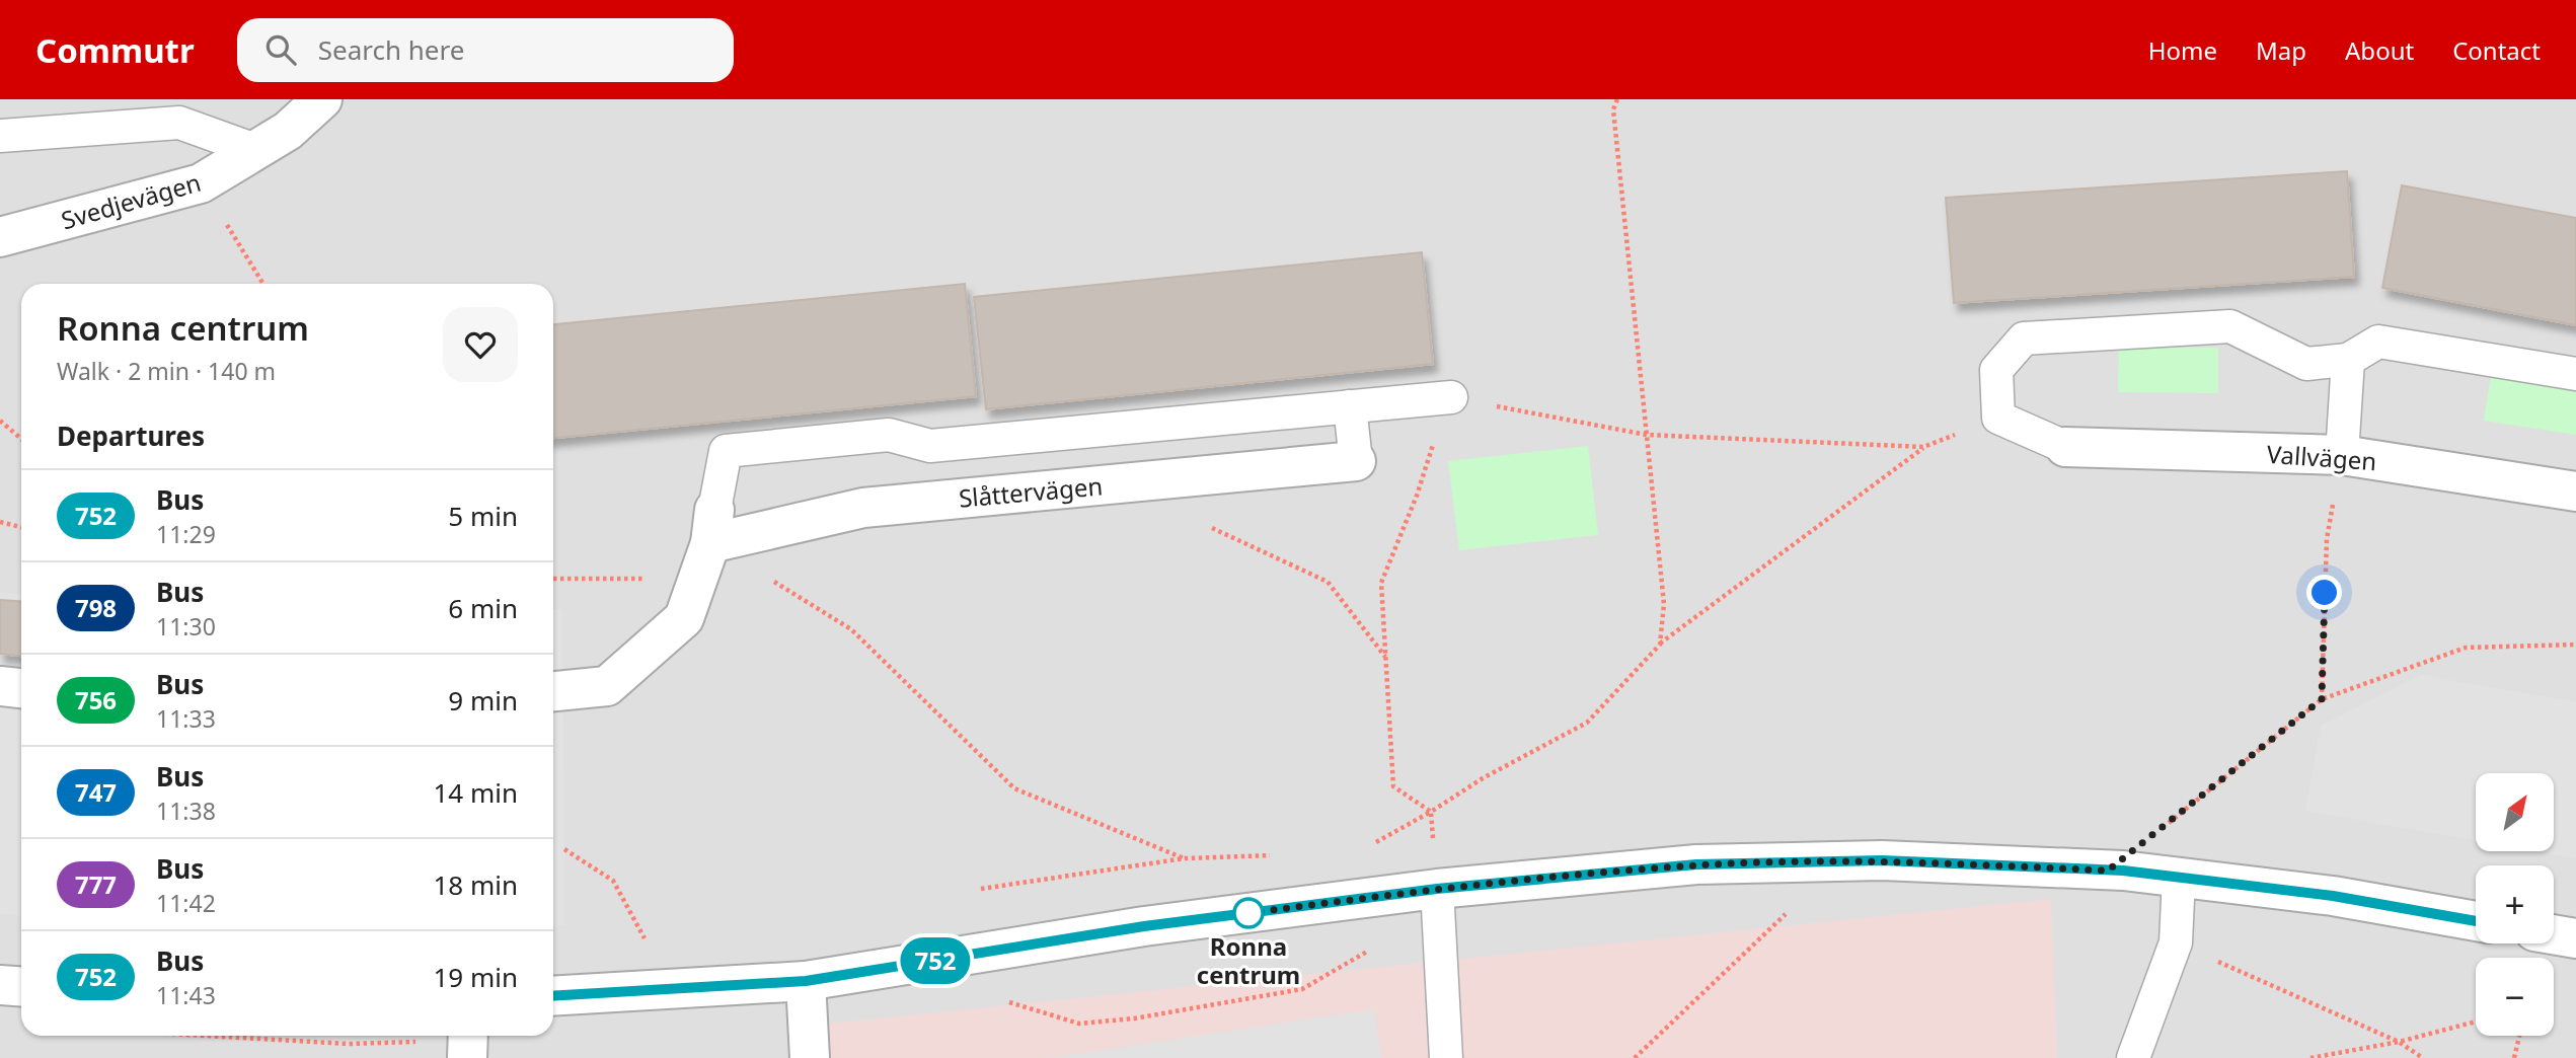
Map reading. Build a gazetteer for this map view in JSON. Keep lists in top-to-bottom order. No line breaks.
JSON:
{"streets":{"street":["Svedjevägen","Vallvägen","Slåttervägen"]},"places":["Ronna centrum"],"lines":["bus line 752"],"north":"top right","page":{"header":"Commutr","search":"Search here","nav":["Home","Map","About","Contact"],"on_map":"752","heading":[["Ronna centrum","Walk · 2 min · 140 m"],"Departures"],"list":[{"mark":"752","name":"Bus","note":"11:29","value":"5 min"},{"mark":"798","name":"Bus","note":"11:30","value":"6 min"},{"mark":"756","name":"Bus","note":"11:33","value":"9 min"},{"mark":"747","name":"Bus","note":"11:38","value":"14 min"},{"mark":"777","name":"Bus","note":"11:42","value":"18 min"},{"mark":"752","name":"Bus","note":"11:43","value":"19 min"}],"map_buttons":["+","−"]}}
